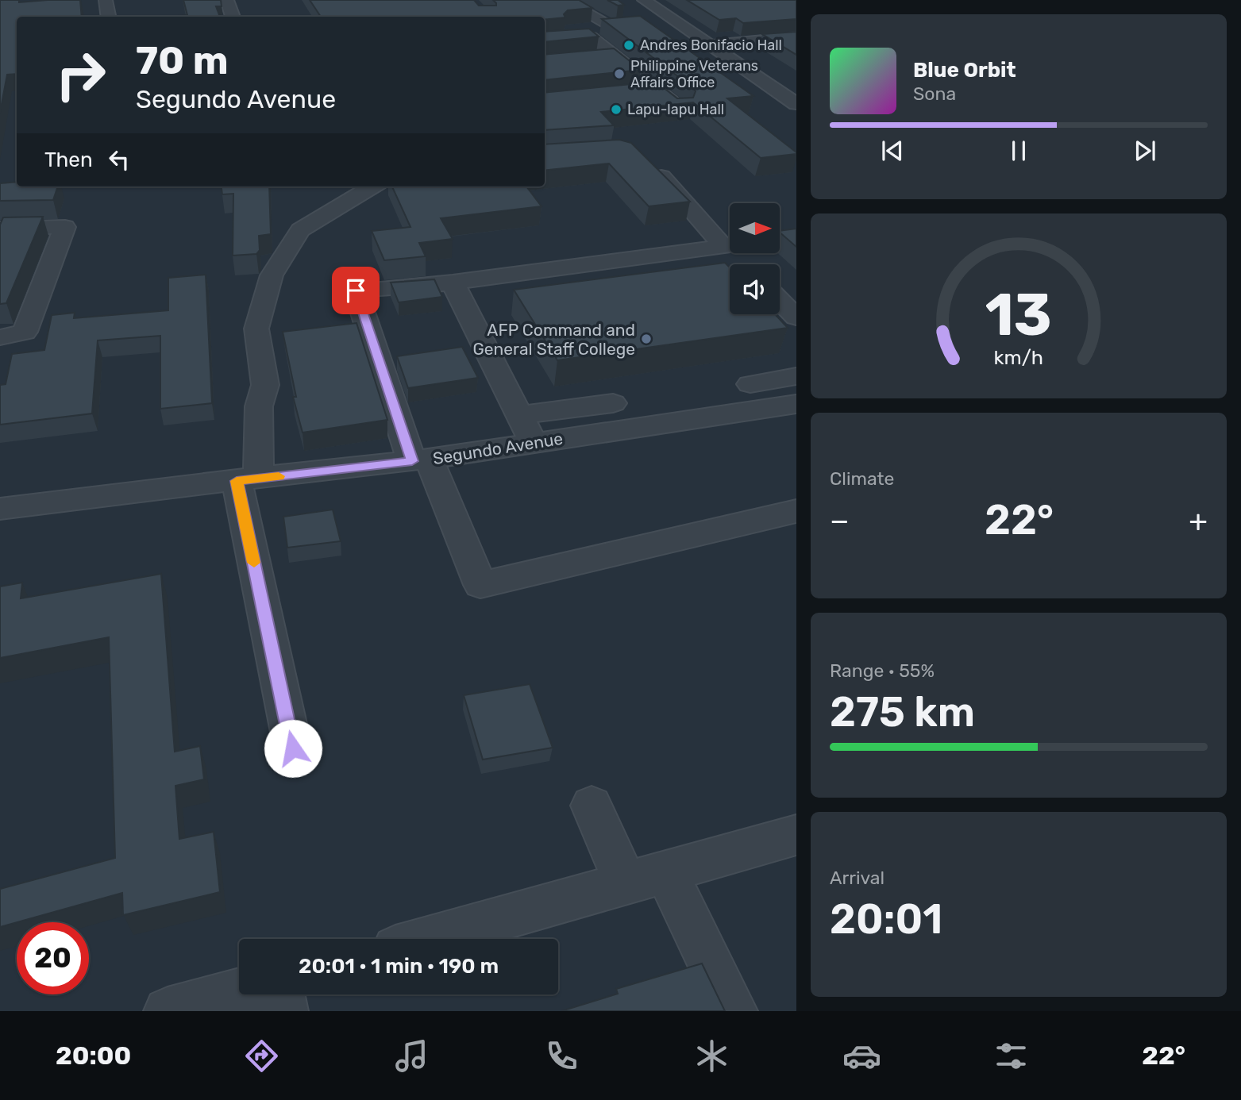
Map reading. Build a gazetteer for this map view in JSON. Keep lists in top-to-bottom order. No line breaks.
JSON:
{"streets":{"street":["Segundo Avenue"]},"places":["Andres Bonifacio Hall","Philippine Veterans Affairs Office","Lapu-lapu Hall","AFP Command and General Staff College"],"north":"right","page":{"turn":["70 m","Segundo Avenue"],"song":["Blue Orbit","Sona"],"then":"Then","tile":["Climate",["Range · 55%","275 km"],["Arrival","20:01"]],"heat":["−","22°","+"],"limit":"20","trip":"20:01 · 1 min · 190 m","tabs":["20:00","22°"],"gauge":["13","km/h"]}}
